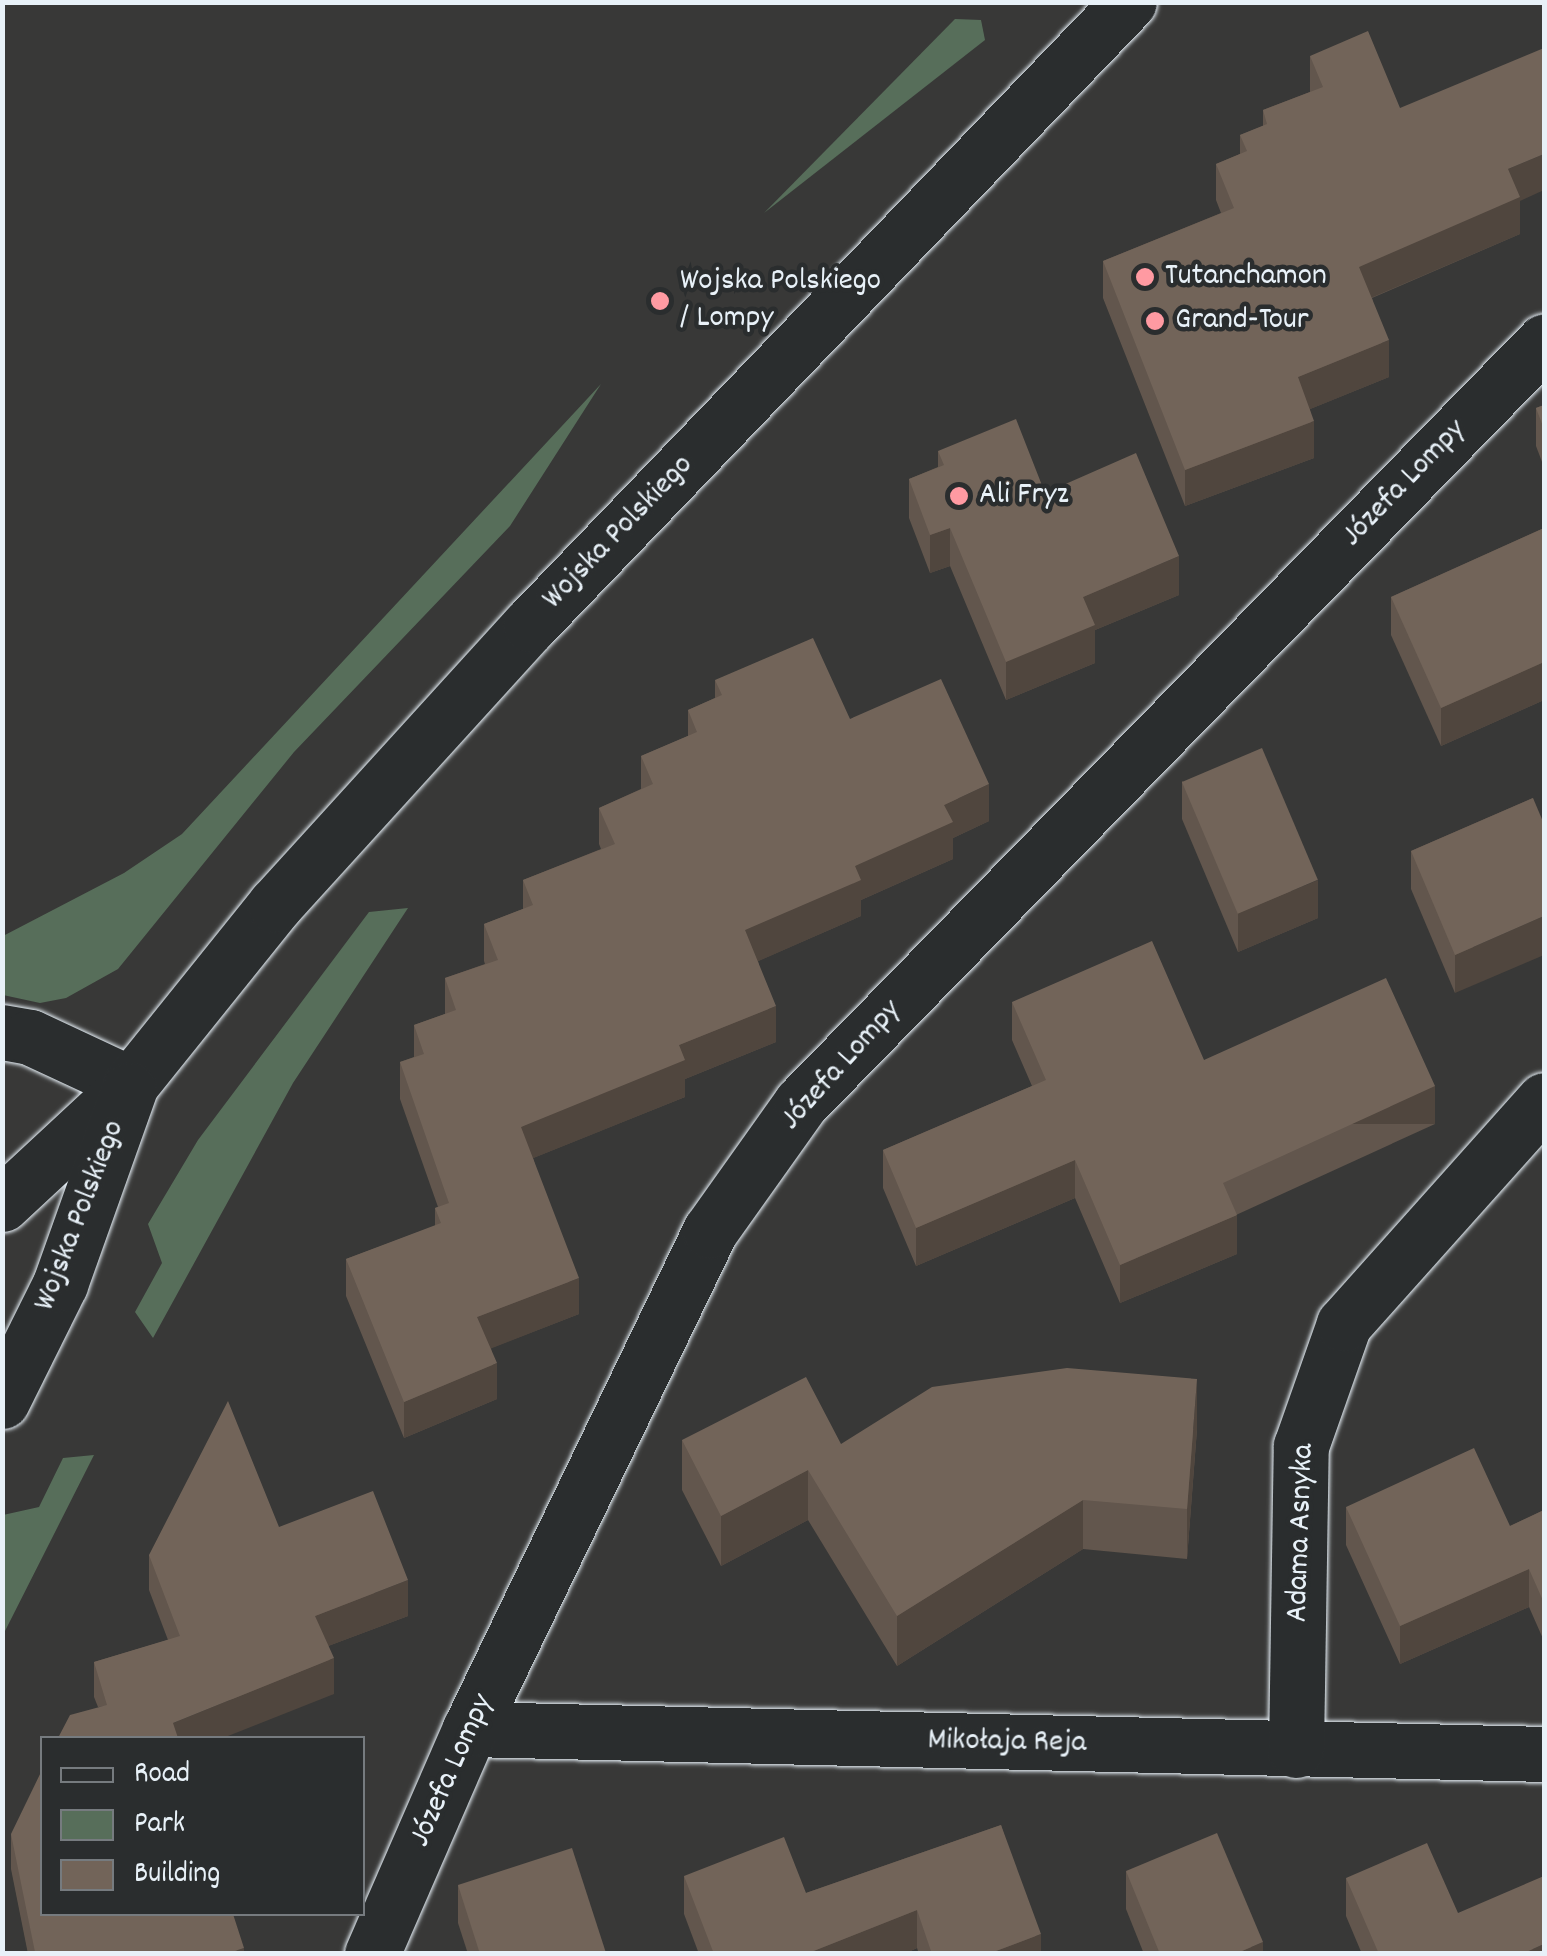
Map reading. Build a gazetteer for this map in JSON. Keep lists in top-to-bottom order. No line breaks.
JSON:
{"streets":{"street":["Józefa Lompy","Wojska Polskiego","Adama Asnyka","Mikołaja Reja"]},"crossings":[["Józefa Lompy","Mikołaja Reja"],["Adama Asnyka","Mikołaja Reja"]],"places":["Tutanchamon","Wojska Polskiego / Lompy","Grand-Tour","Ali Fryz"],"legend":["Road","Park","Building"]}
